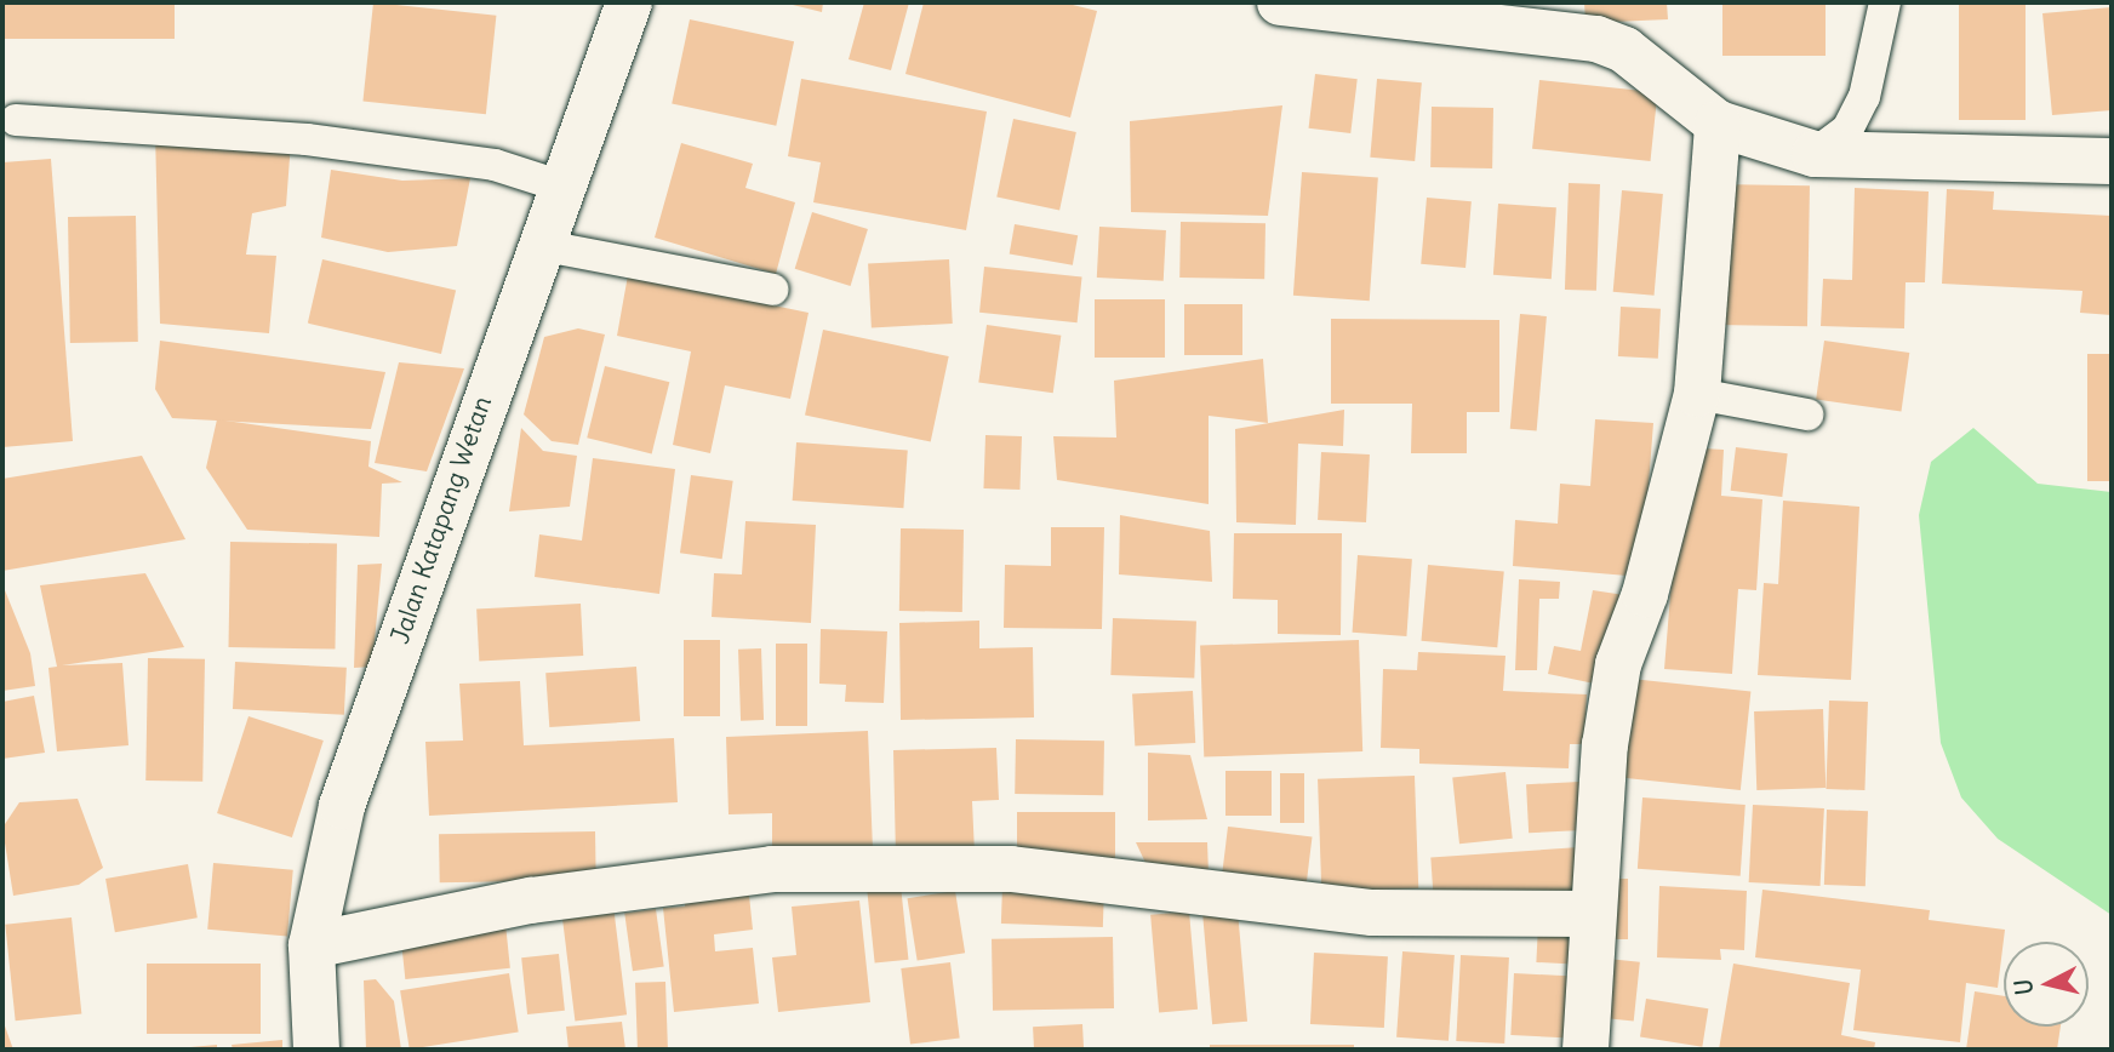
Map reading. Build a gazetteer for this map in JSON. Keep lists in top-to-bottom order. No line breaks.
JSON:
{"streets":{"street":["Jalan Katapang Wetan"]},"north":"left"}
